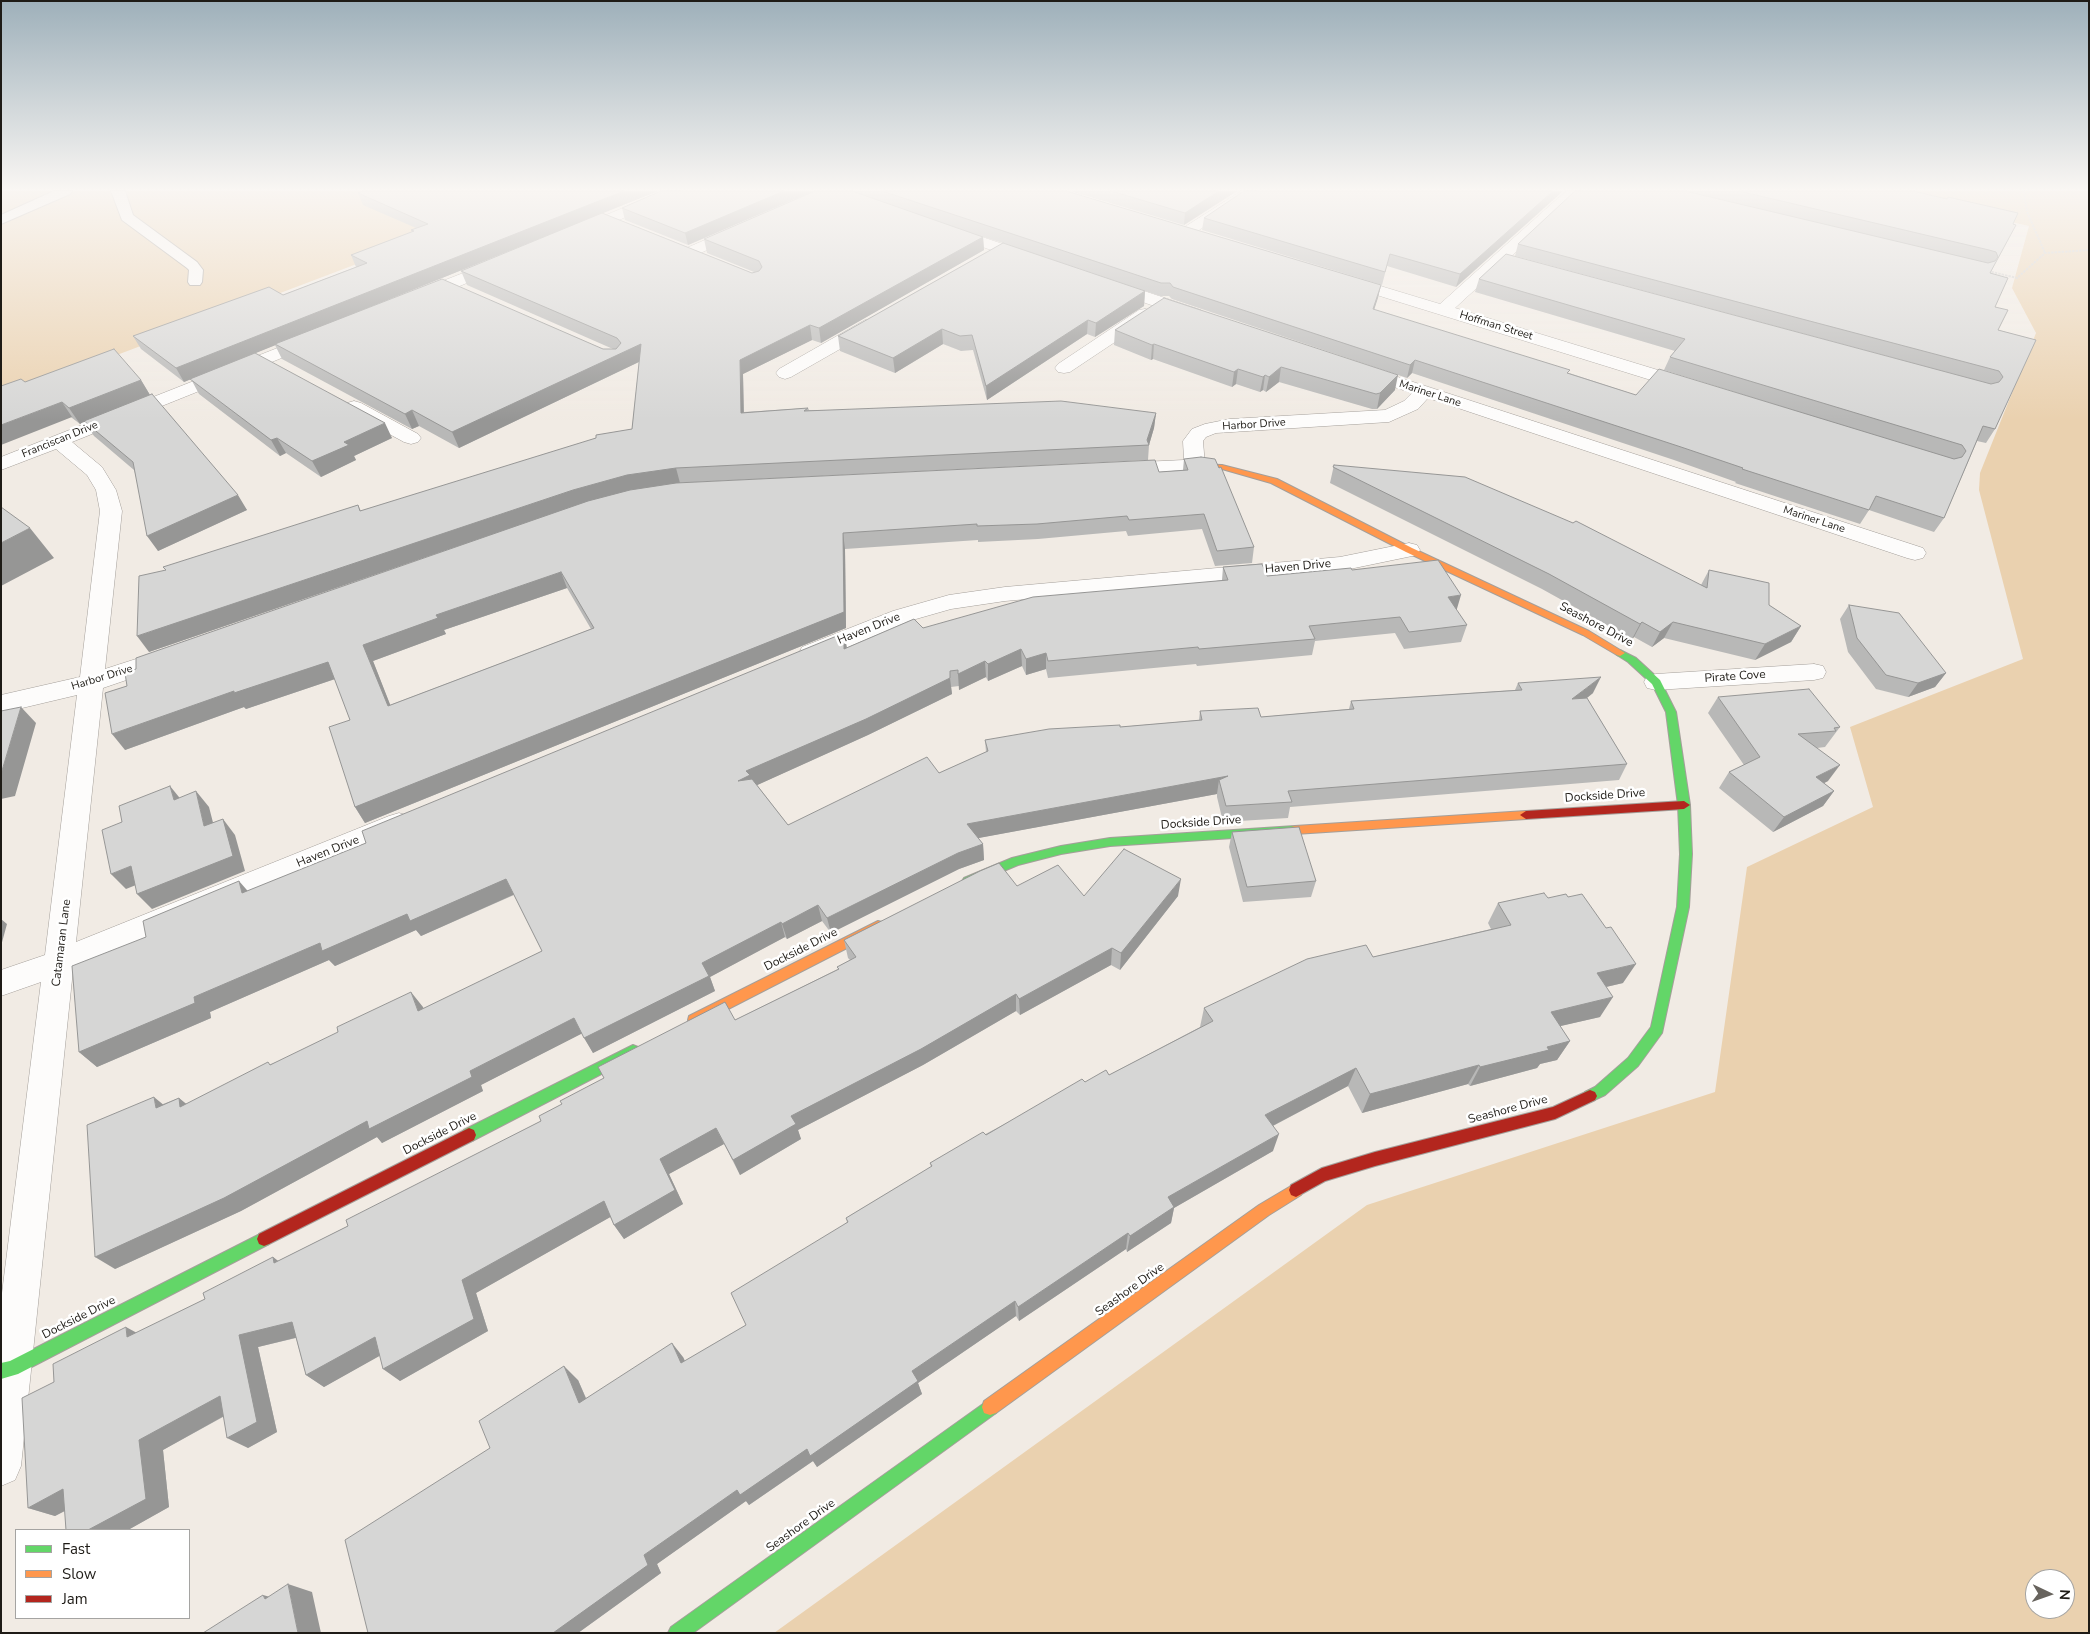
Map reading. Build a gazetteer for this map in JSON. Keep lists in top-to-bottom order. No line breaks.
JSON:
{"streets":{"street":["Hoffman Street","Mariner Lane","Harbor Drive","Franciscan Drive","Haven Drive","Seashore Drive","Pirate Cove","Dockside Drive","Catamaran Lane"]},"crossings":[["Mariner Lane","Harbor Drive"],["Harbor Drive","Seashore Drive"],["Harbor Drive","Catamaran Lane"],["Franciscan Drive","Catamaran Lane"],["Haven Drive","Seashore Drive"],["Haven Drive","Catamaran Lane"],["Seashore Drive","Pirate Cove"],["Seashore Drive","Dockside Drive"],["Dockside Drive","Catamaran Lane"]],"legend":["Fast","Slow","Jam"],"north":"right"}
